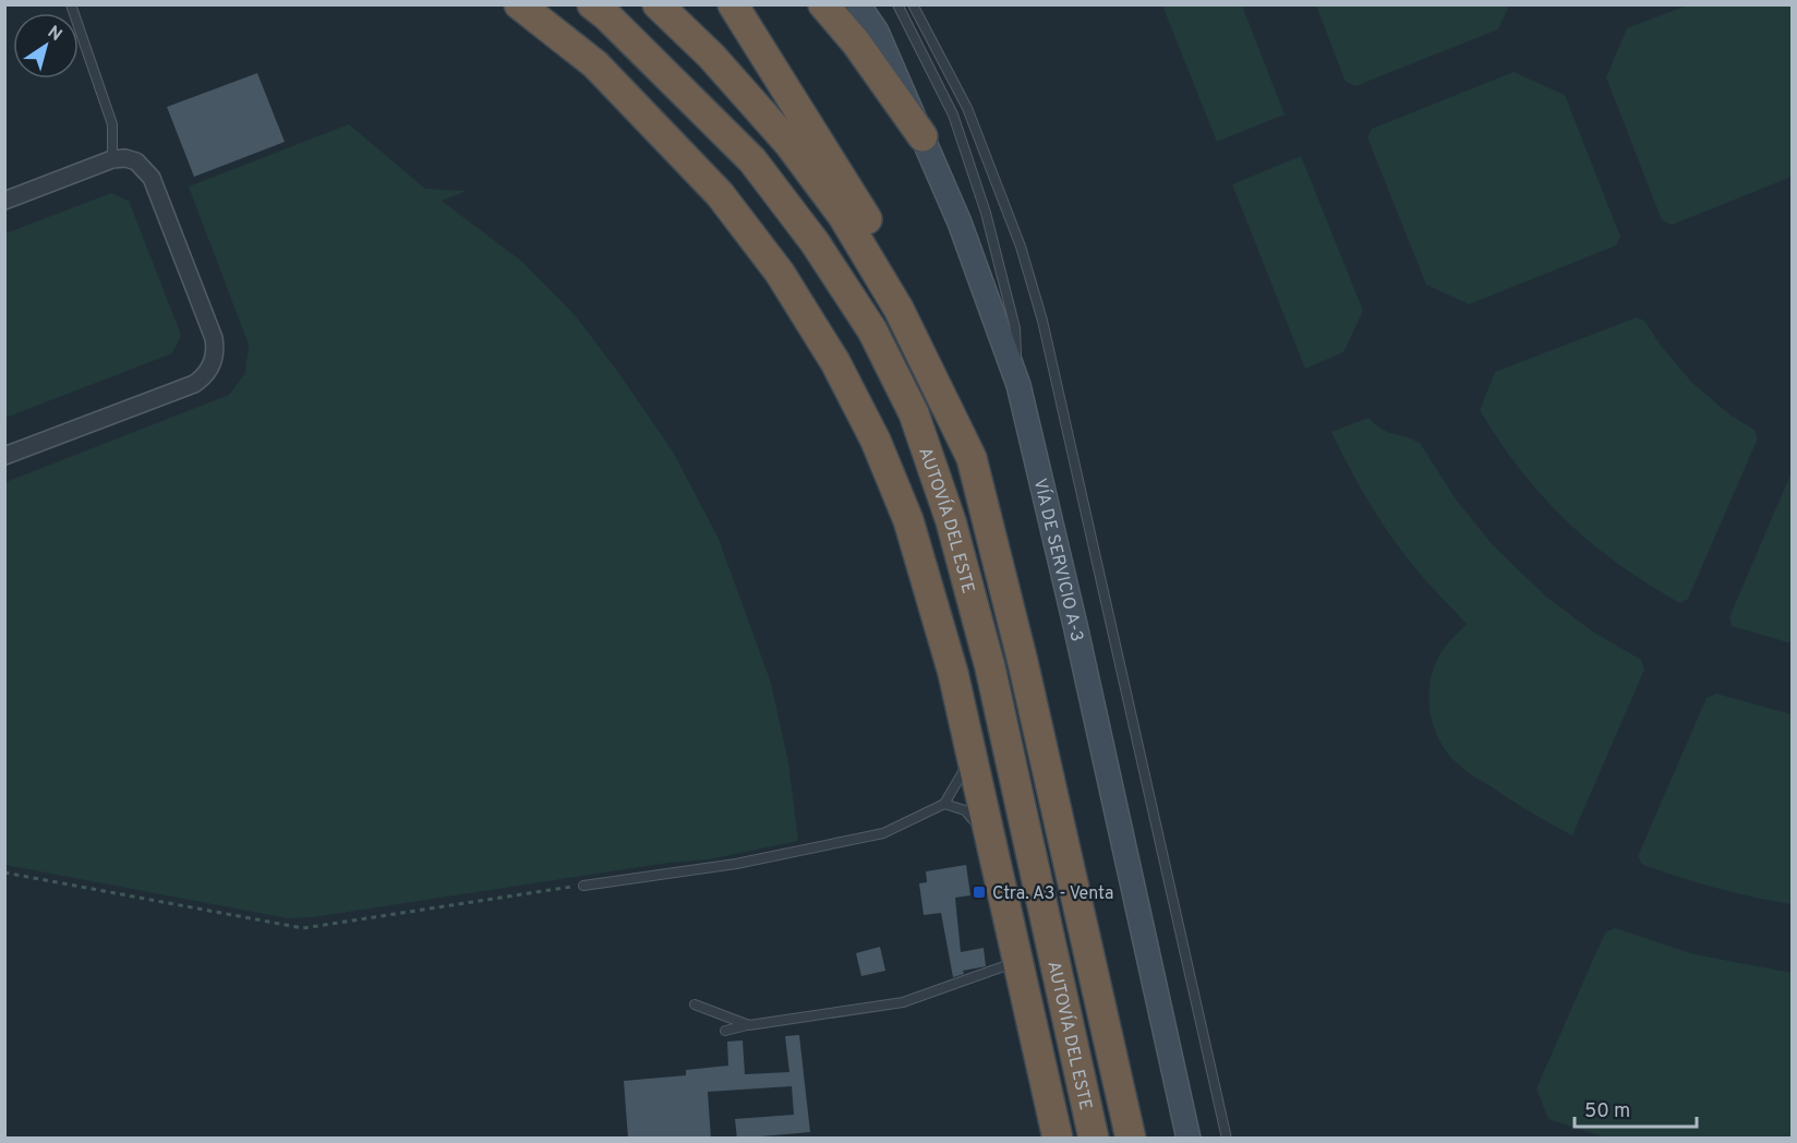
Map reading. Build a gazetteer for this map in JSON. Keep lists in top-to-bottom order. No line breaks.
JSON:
{"streets":{"highway":["AUTOVÍA DEL ESTE"],"main road":["VÍA DE SERVICIO A-3"]},"places":{"transit":["Ctra. A3 - Venta"]},"scale_bar":"50 m","north":"top right"}
